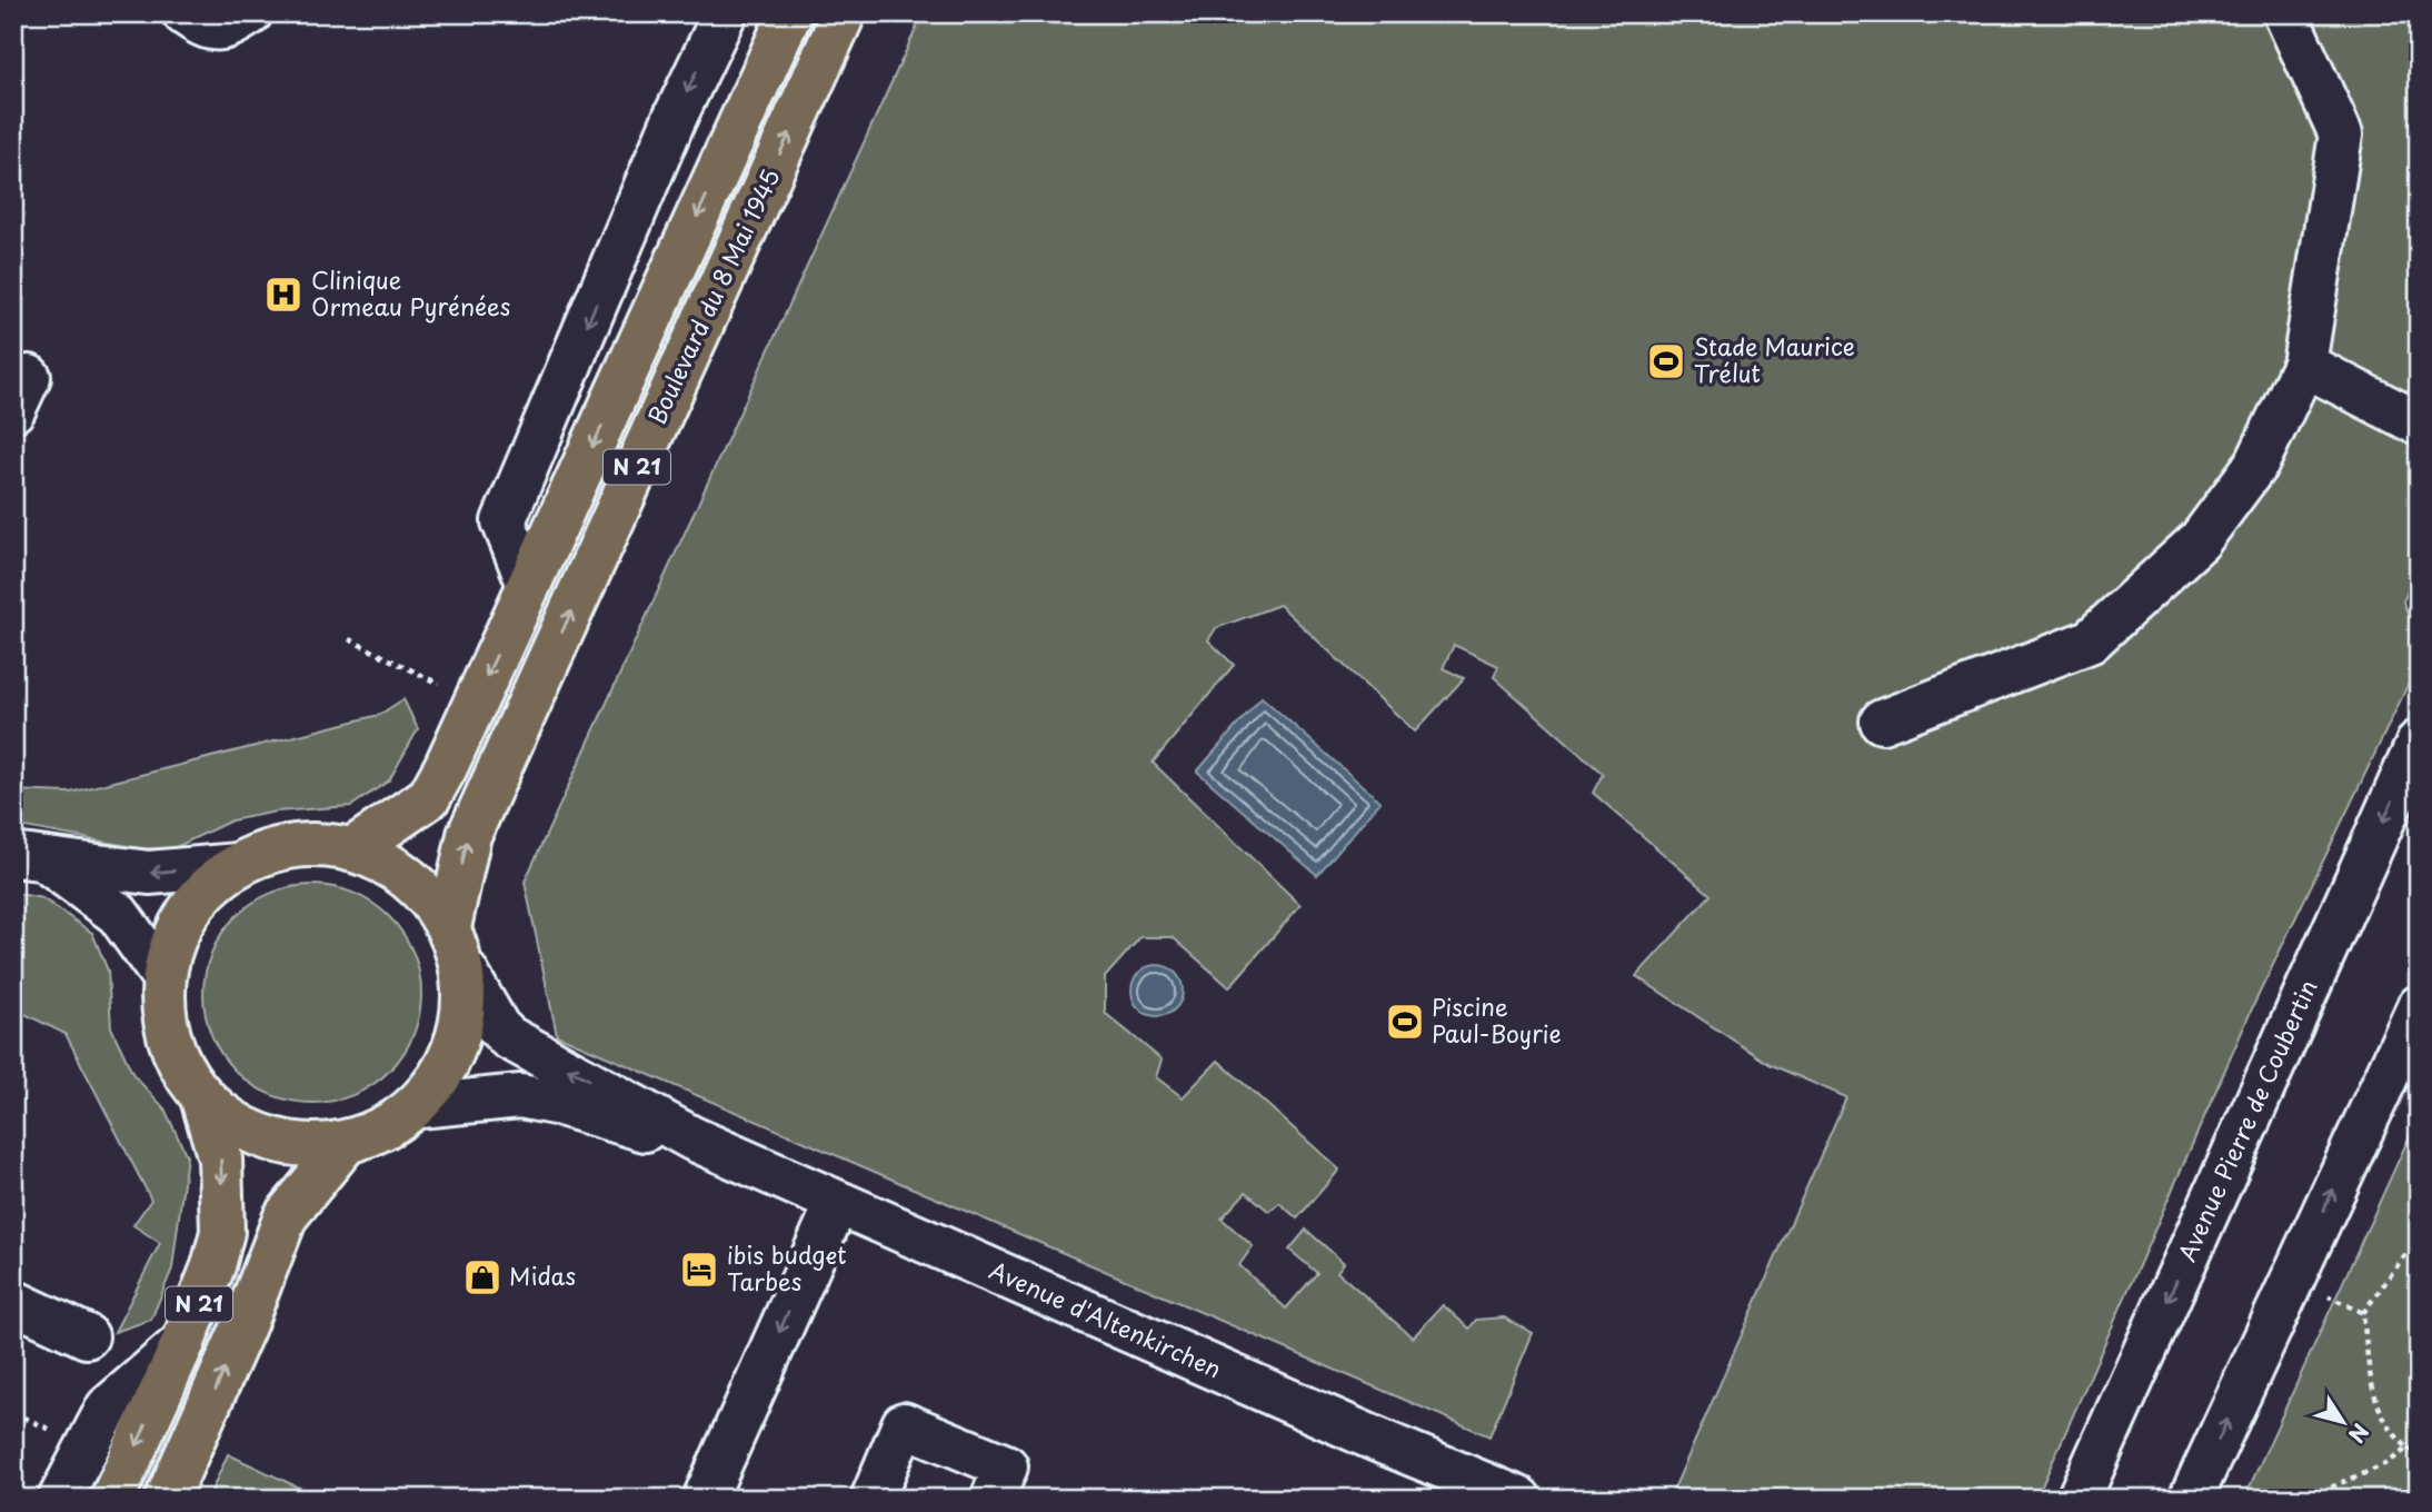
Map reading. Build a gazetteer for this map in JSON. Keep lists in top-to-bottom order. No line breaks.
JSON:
{"streets":{"main road":["Boulevard du 8 Mai 1945","N 21"],"street":["Avenue Pierre de Coubertin","Avenue d'Altenkirchen"]},"places":{"hospital":["Clinique Ormeau Pyrénées"],"sports":["Stade Maurice Trélut","Piscine Paul-Boyrie"],"hotel":["ibis budget Tarbes"],"shop":["Midas"]},"north":"bottom right"}
